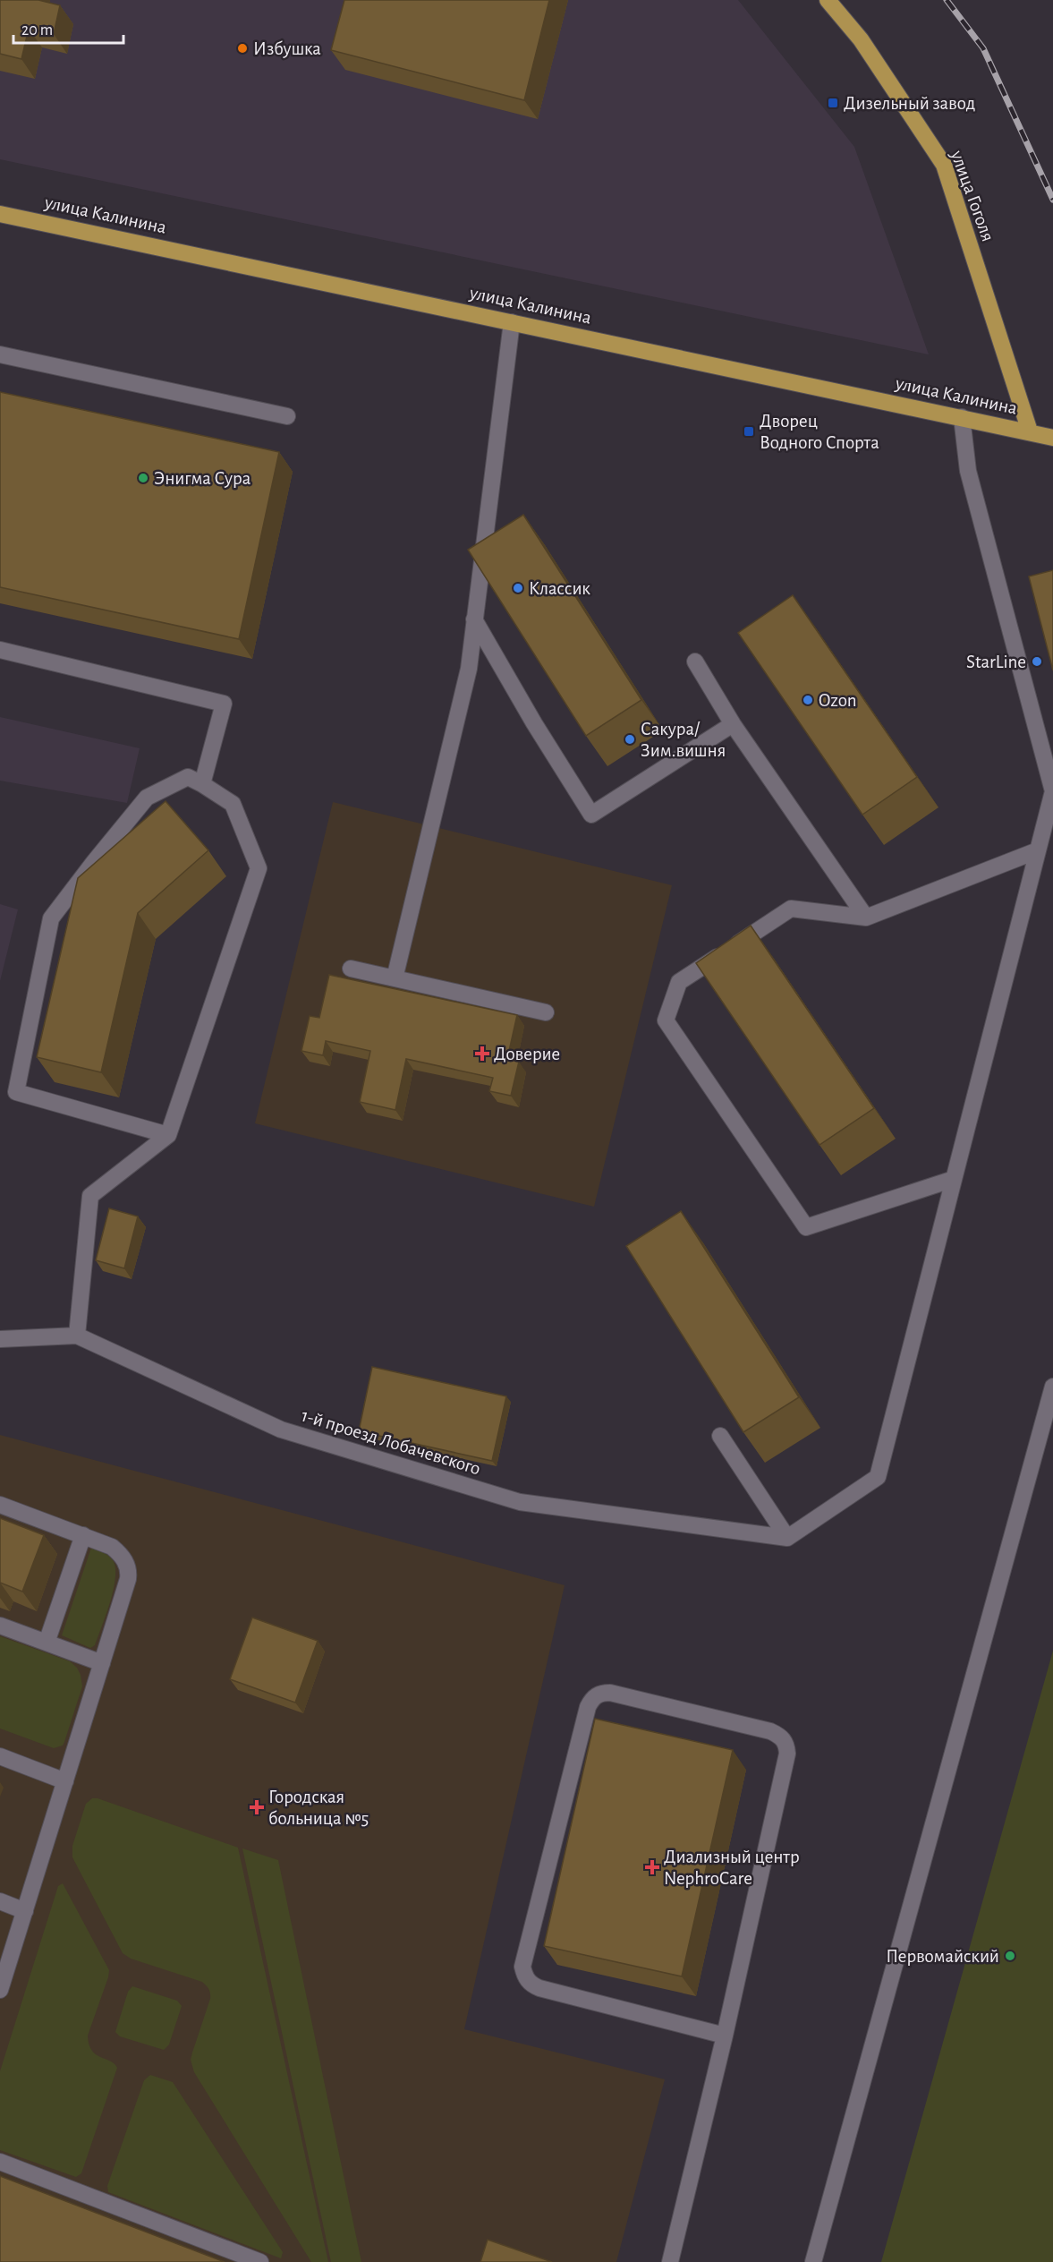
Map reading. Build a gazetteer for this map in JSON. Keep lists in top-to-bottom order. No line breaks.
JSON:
{"streets":{"main road":["улица Гоголя","улица Калинина"],"street":["1-й проезд Лобачевского"]},"crossings":[["улица Гоголя","улица Калинина"]],"places":{"other":["Избушка","Энигма Сура","Классик","StarLine","Ozon","Сакура/ Зим.вишня","Первомайский"],"transit":["Дизельный завод","Дворец Водного Спорта"],"health":["Доверие","Городская больница №5","Диализный центр NephroCare"]},"scale_bar":"20 m"}
